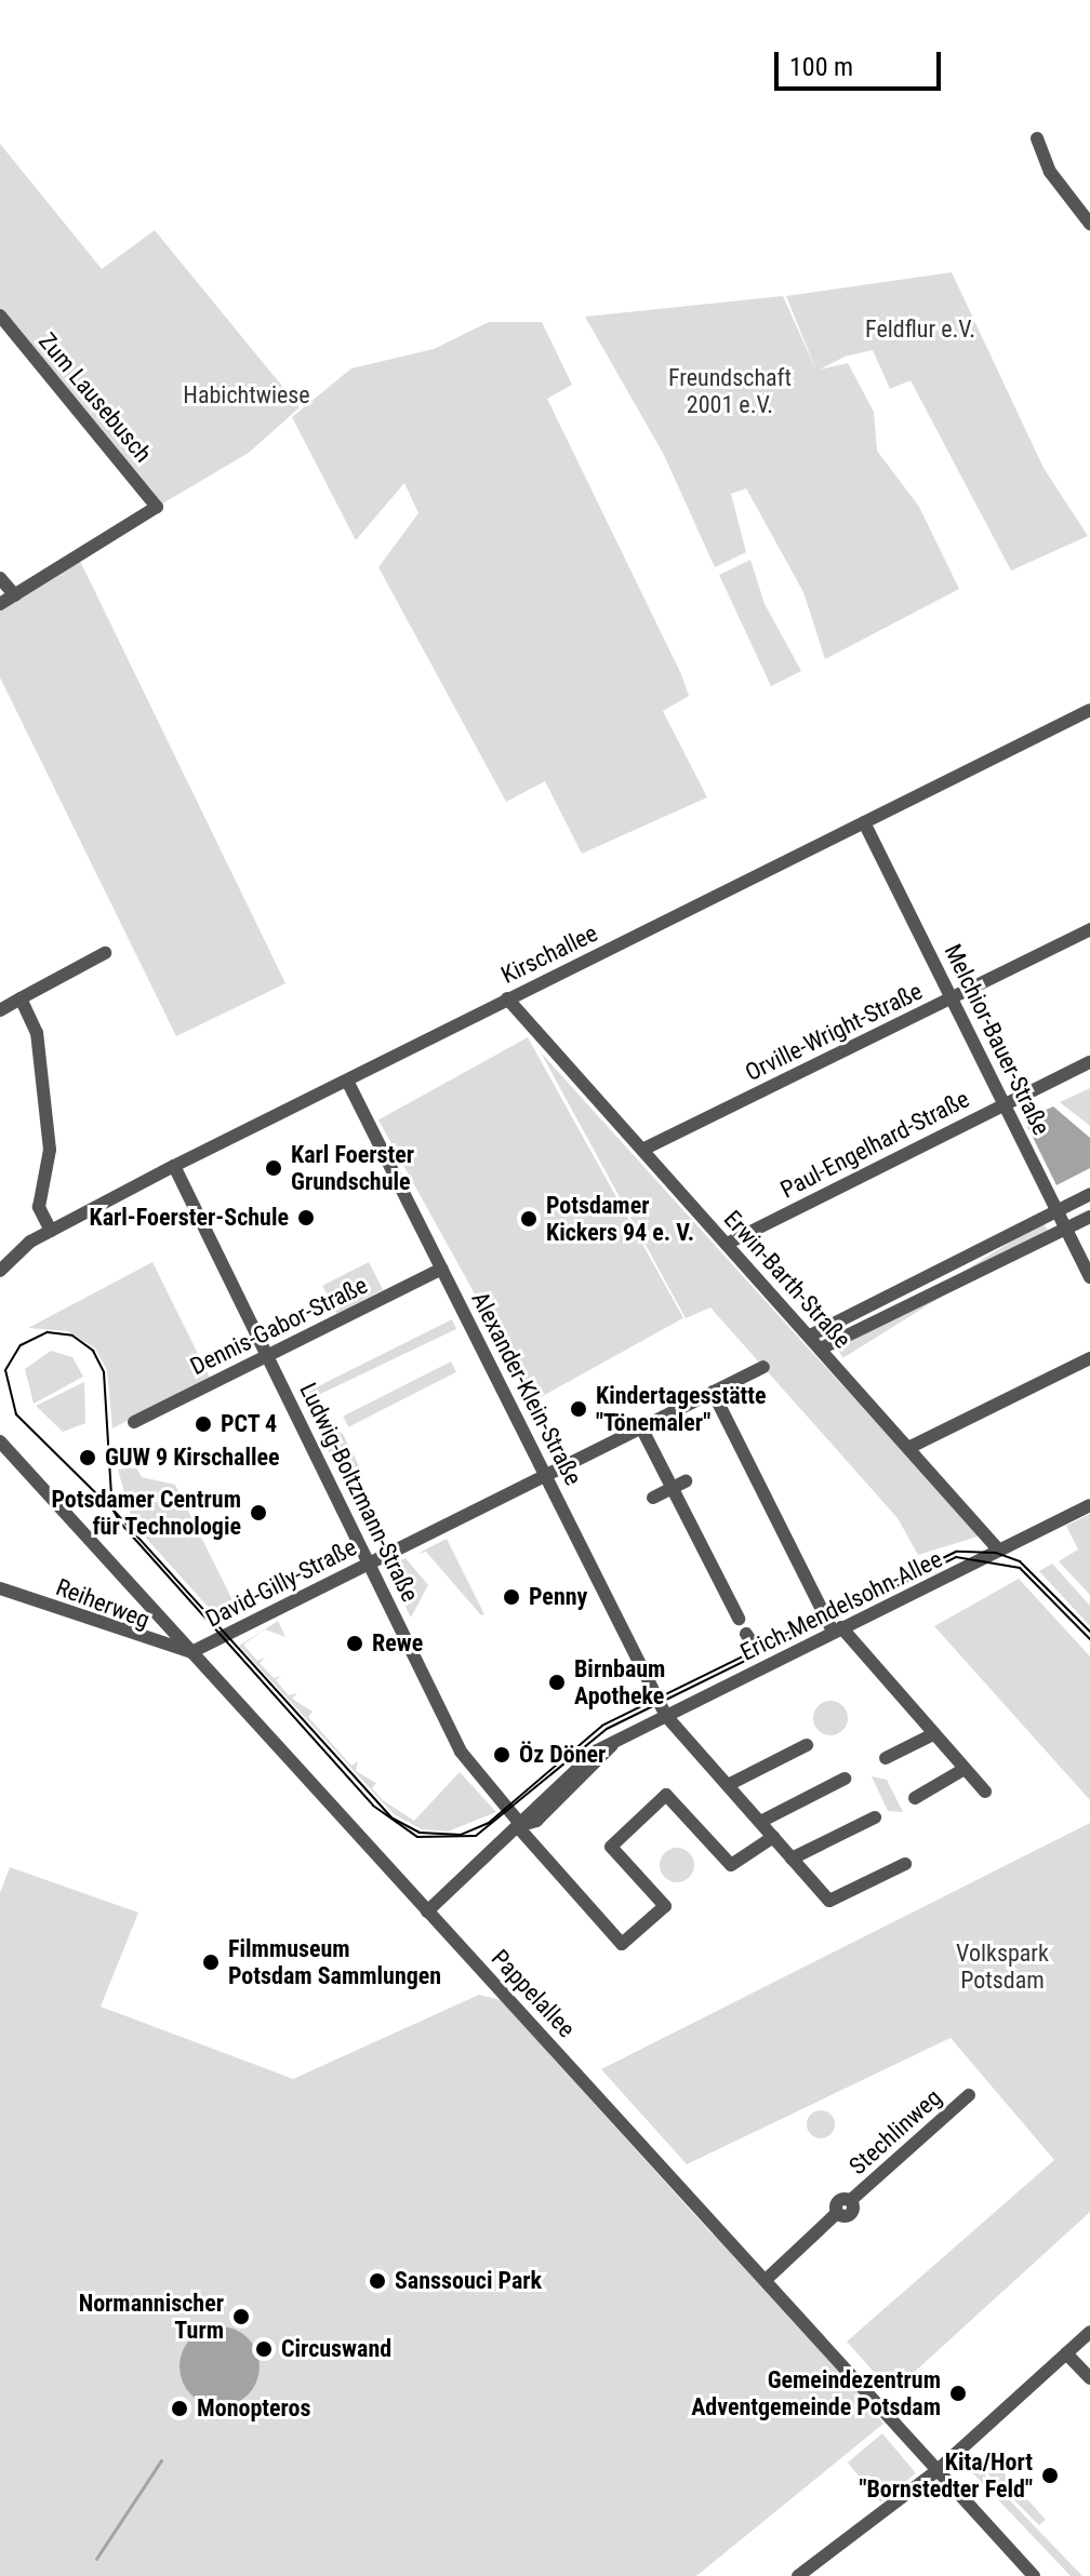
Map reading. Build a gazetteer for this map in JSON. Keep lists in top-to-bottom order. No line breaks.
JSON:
{"streets":{"street":["Zum Lausebusch","Kirschallee","Orville-Wright-Straße","Melchior-Bauer-Straße","Paul-Engelhard-Straße","Erwin-Barth-Straße","Dennis-Gabor-Straße","Alexander-Klein-Straße","Ludwig-Boltzmann-Straße","David-Gilly-Straße","Reiherweg","Erich-Mendelsohn-Allee","Pappelallee","Stechlinweg"]},"crossings":[["Kirschallee","Melchior-Bauer-Straße"],["Kirschallee","Erwin-Barth-Straße"],["Kirschallee","Alexander-Klein-Straße"],["Kirschallee","Ludwig-Boltzmann-Straße"],["Orville-Wright-Straße","Melchior-Bauer-Straße"],["Orville-Wright-Straße","Erwin-Barth-Straße"],["Melchior-Bauer-Straße","Paul-Engelhard-Straße"],["Paul-Engelhard-Straße","Erwin-Barth-Straße"],["Erwin-Barth-Straße","Erich-Mendelsohn-Allee"],["Dennis-Gabor-Straße","Alexander-Klein-Straße"],["Dennis-Gabor-Straße","Ludwig-Boltzmann-Straße"],["Alexander-Klein-Straße","Ludwig-Boltzmann-Straße"],["Alexander-Klein-Straße","David-Gilly-Straße"],["Alexander-Klein-Straße","Erich-Mendelsohn-Allee"],["Ludwig-Boltzmann-Straße","David-Gilly-Straße"],["Ludwig-Boltzmann-Straße","Erich-Mendelsohn-Allee"],["David-Gilly-Straße","Reiherweg"],["David-Gilly-Straße","Pappelallee"],["Reiherweg","Pappelallee"],["Erich-Mendelsohn-Allee","Pappelallee"],["Pappelallee","Stechlinweg"]],"parks":["Feldflur e.V.","Freundschaft 2001 e.V.","Habichtwiese","Volkspark Potsdam"],"places":["Karl Foerster Grundschule","Karl-Foerster-Schule","Potsdamer Kickers 94 e. V.","Kindertagesstätte \"Tönemaler\"","PCT 4","GUW 9 Kirschallee","Potsdamer Centrum für Technologie","Penny","Rewe","Birnbaum Apotheke","Öz Döner","Filmmuseum Potsdam Sammlungen","Sanssouci Park","Normannischer Turm","Circuswand","Gemeindezentrum Adventgemeinde Potsdam","Monopteros","Kita/Hort \"Bornstedter Feld\""],"scale_bar":"100 m"}
